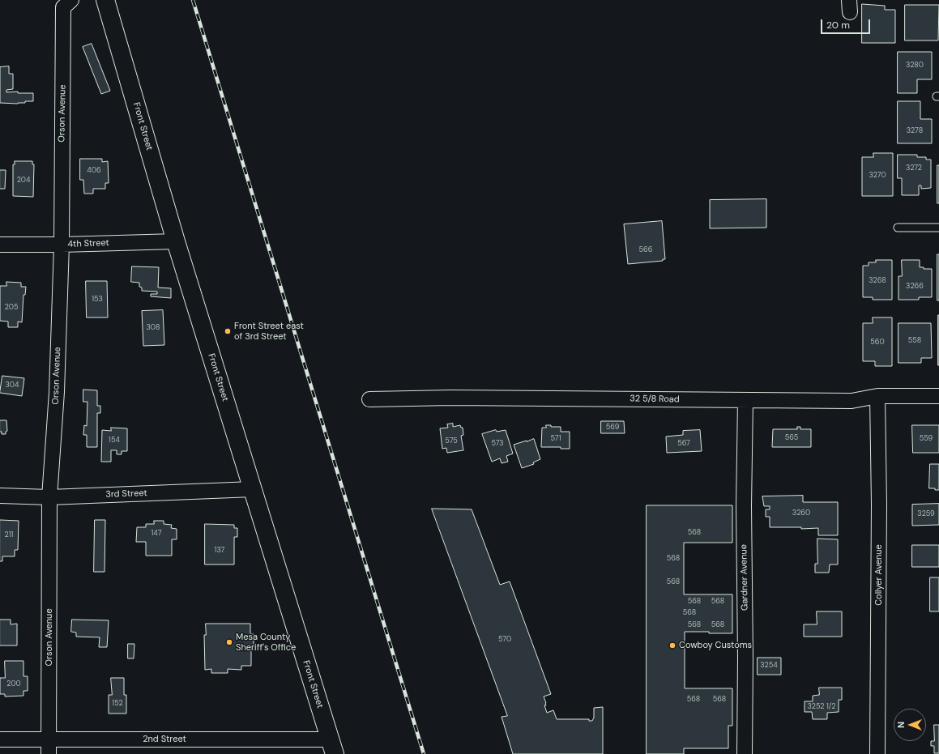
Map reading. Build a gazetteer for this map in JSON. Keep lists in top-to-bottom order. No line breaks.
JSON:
{"streets":{"street":["Orson Avenue","Front Street","4th Street","32 5/8 Road","3rd Street","Collyer Avenue","Gardner Avenue","2nd Street"]},"crossings":[["Orson Avenue","4th Street"],["Orson Avenue","3rd Street"],["Orson Avenue","2nd Street"],["Front Street","4th Street"],["Front Street","3rd Street"],["Front Street","2nd Street"],["32 5/8 Road","Collyer Avenue"],["32 5/8 Road","Gardner Avenue"]],"places":["Front Street east of 3rd Street","Mesa County Sheriff's Office","Cowboy Customs"],"house_numbers":["3280","3278","3272","406","3270","204","566","3268","3266","153","205","308","558","560","304","569","565","571","559","154","575","573","567","3260","3259","568","147","211","137","568","568","568","568","568","568","568","570","3254","200","568","568","152","3252 1/2"],"scale_bar":"20 m","north":"left"}
